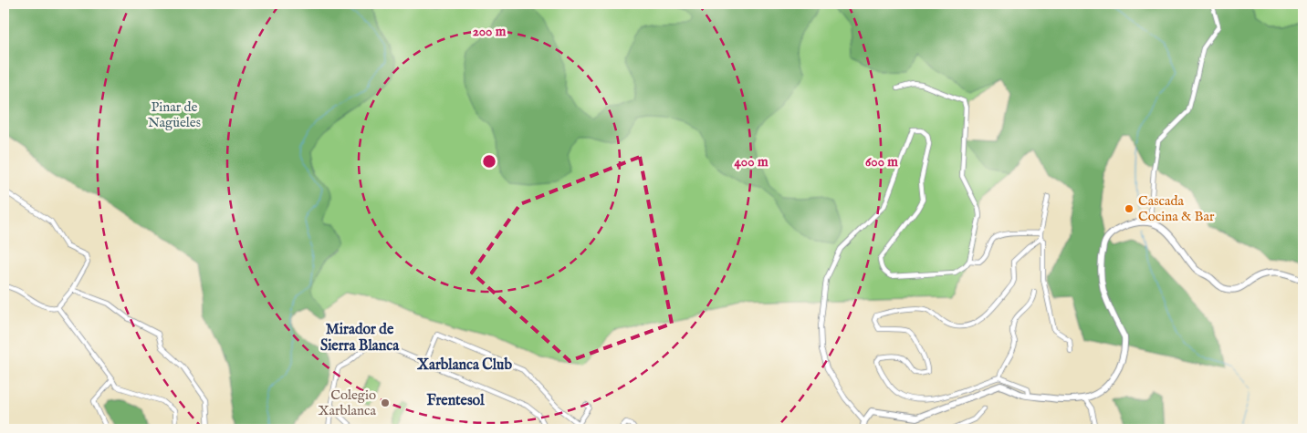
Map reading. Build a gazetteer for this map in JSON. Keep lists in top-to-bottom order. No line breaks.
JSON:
{"districts":["Mirador de Sierra Blanca","Xarblanca Club","Frentesol"],"parks":["Pinar de Nagüeles"],"places":["Cascada Cocina & Bar","Colegio Xarblanca"],"rings":["200 m","400 m","600 m"]}
